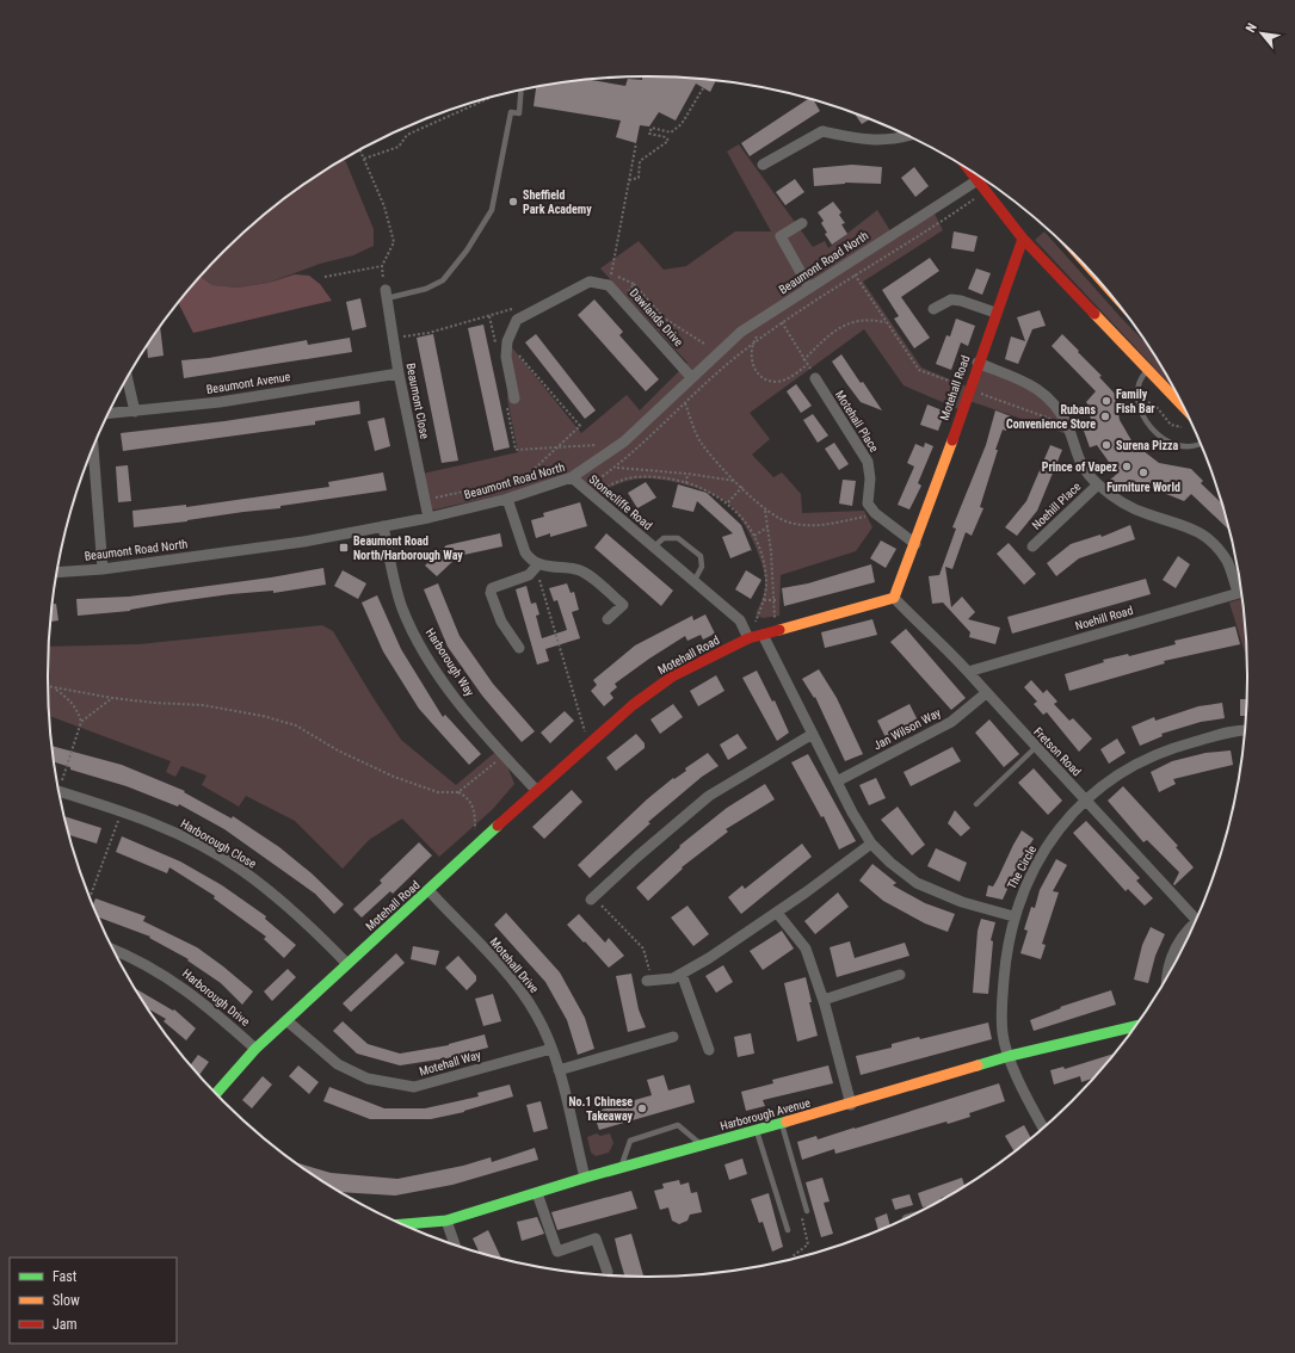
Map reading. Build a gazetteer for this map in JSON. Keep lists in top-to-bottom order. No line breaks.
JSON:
{"streets":{"main road":["Motehall Road","Harborough Avenue"],"street":["Beaumont Road North","Dawlands Drive","Beaumont Avenue","Beaumont Close","Motehall Place","Stonecliffe Road","Noehill Place","Noehill Road","Harborough Way","Jan Wilson Way","Fretson Road","Harborough Close","The Circle","Motehall Drive","Harborough Drive","Motehall Way"]},"crossings":[["Beaumont Road North","Dawlands Drive"],["Beaumont Road North","Beaumont Close"],["Beaumont Road North","Stonecliffe Road"],["Beaumont Road North","Harborough Way"],["Beaumont Avenue","Beaumont Close"],["Motehall Road","Motehall Place"],["Motehall Road","Stonecliffe Road"],["Motehall Road","Noehill Place"],["Motehall Road","Harborough Way"],["Motehall Road","Fretson Road"],["Motehall Road","Harborough Close"],["Motehall Road","Motehall Drive"],["Motehall Road","Harborough Drive"],["Motehall Road","Motehall Way"],["Noehill Road","Fretson Road"],["Jan Wilson Way","Fretson Road"],["Fretson Road","The Circle"],["The Circle","Harborough Avenue"],["Motehall Drive","Motehall Way"],["Motehall Drive","Harborough Avenue"]],"places":{"other":["Sheffield Park Academy","Family Fish Bar","Rubans Convenience Store","Surena Pizza","Prince of Vapez","Furniture World","No.1 Chinese Takeaway"],"transit":["Beaumont Road North/Harborough Way"]},"legend":["Fast","Slow","Jam"],"north":"top left"}
